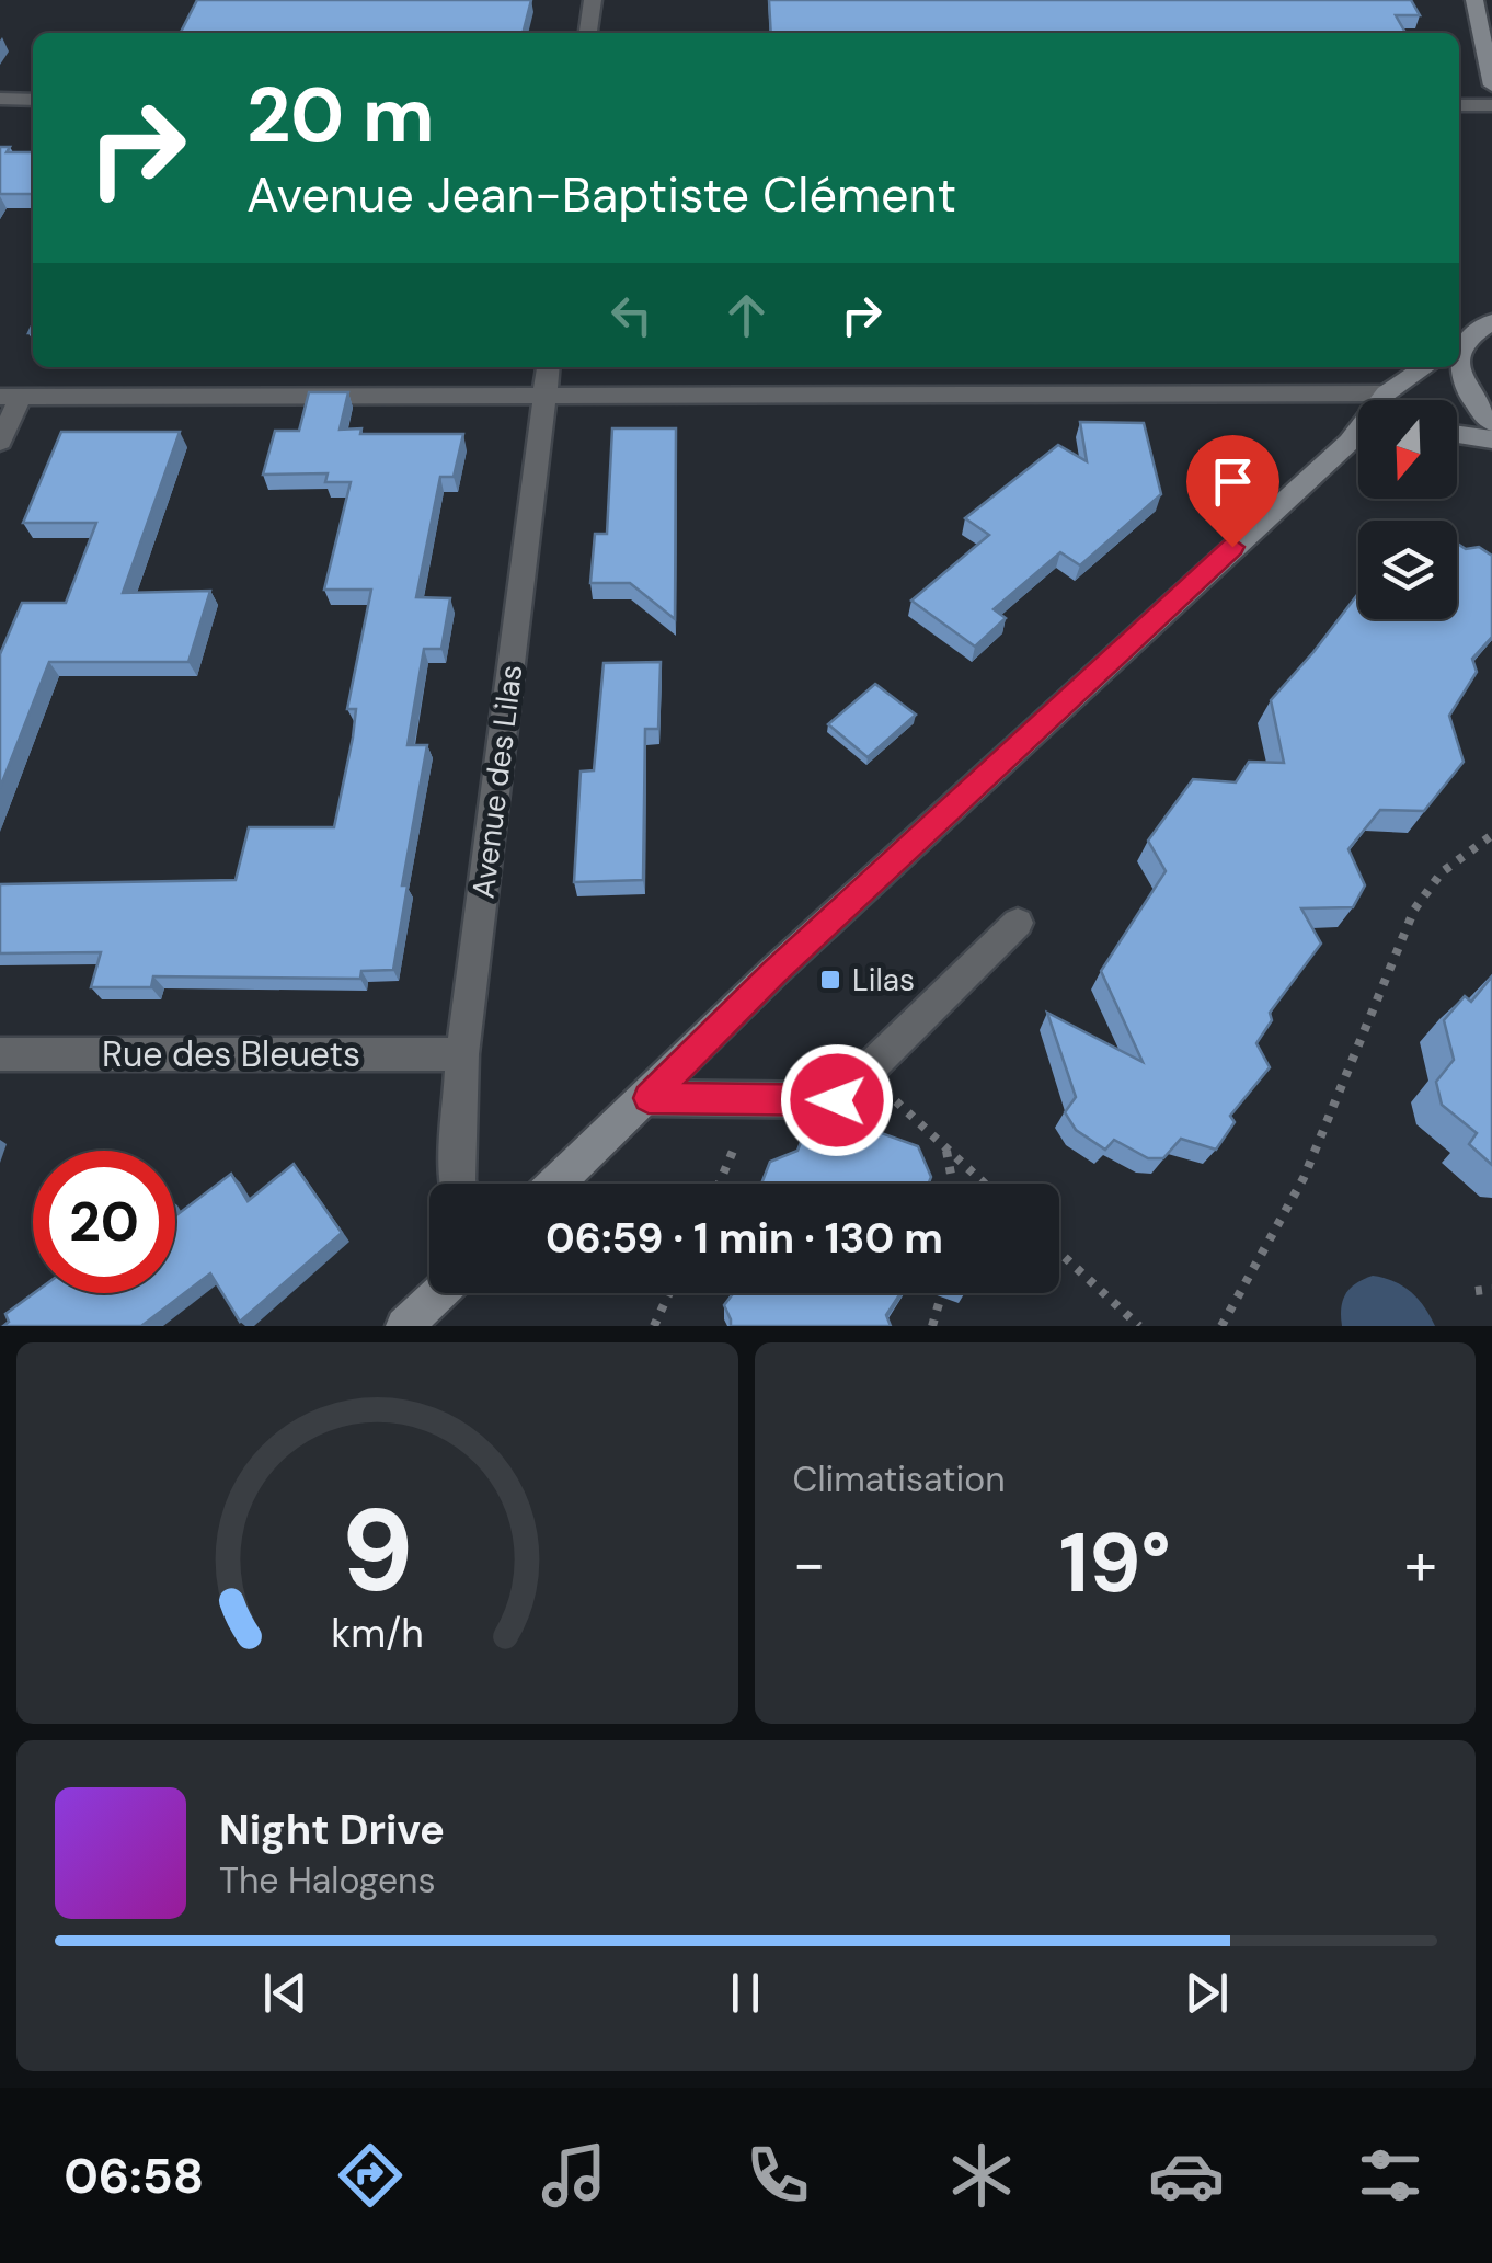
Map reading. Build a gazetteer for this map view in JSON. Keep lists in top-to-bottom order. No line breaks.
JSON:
{"streets":{"street":["Avenue des Lilas","Rue des Bleuets"]},"crossings":[["Avenue des Lilas","Rue des Bleuets"]],"places":{"transit":["Lilas"]},"north":"bottom","page":{"turn":["20 m","Avenue Jean-Baptiste Clément"],"limit":"20","trip":"06:59 · 1 min · 130 m","tile":"Climatisation","heat":["−","19°","+"],"song":["Night Drive","The Halogens"],"tabs":"06:58","gauge":["9","km/h"]}}
